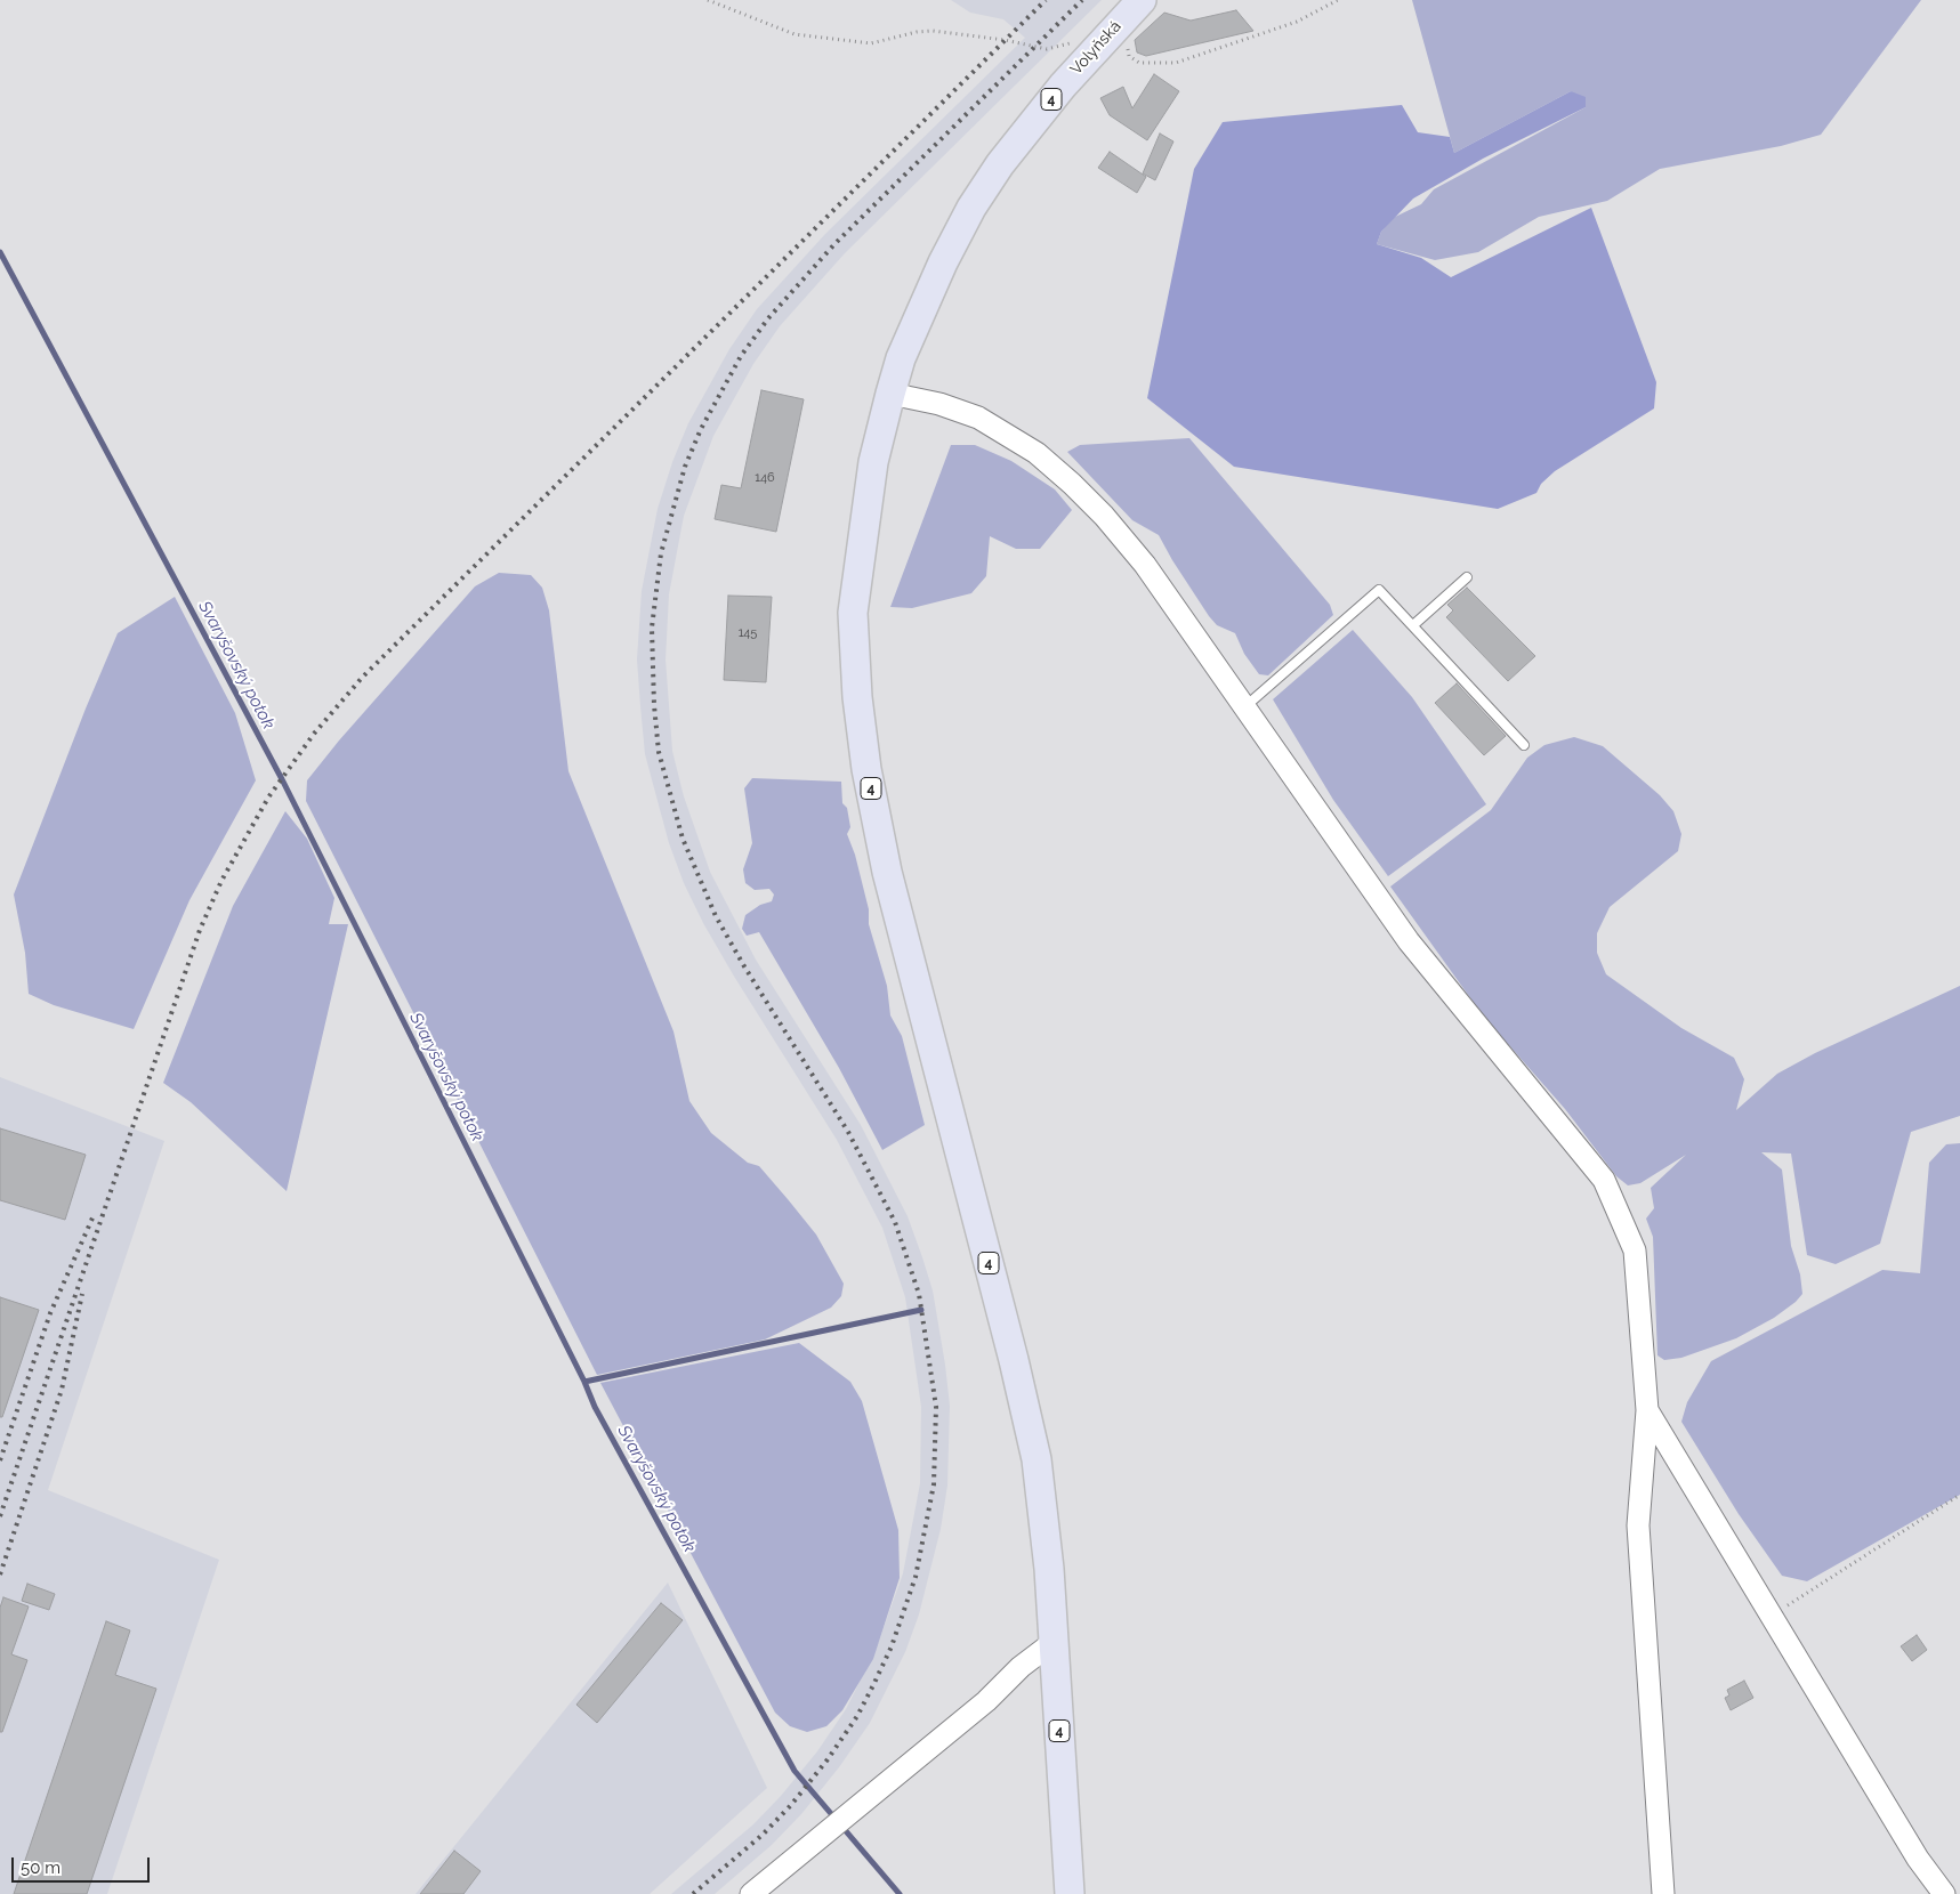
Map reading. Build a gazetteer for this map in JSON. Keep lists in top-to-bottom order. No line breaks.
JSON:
{"streets":{"main road":["Volyňská","4"]},"crossings":[["Volyňská","4"]],"water":["Svaryšovský potok"],"house_numbers":["146","145"],"scale_bar":"50 m"}
